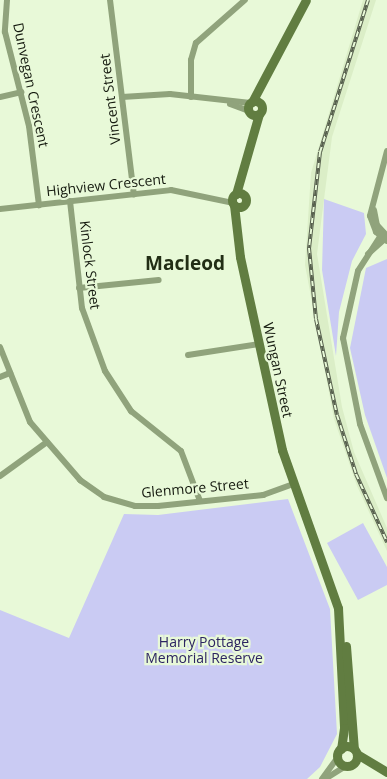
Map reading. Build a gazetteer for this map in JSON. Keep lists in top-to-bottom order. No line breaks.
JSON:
{"streets":{"street":["Dunvegan Crescent","Vincent Street","Highview Crescent","Kinlock Street","Wungan Street","Glenmore Street"]},"crossings":[["Dunvegan Crescent","Highview Crescent"],["Vincent Street","Highview Crescent"],["Highview Crescent","Kinlock Street"],["Highview Crescent","Wungan Street"],["Kinlock Street","Glenmore Street"],["Wungan Street","Glenmore Street"]],"districts":["Macleod"],"parks":["Harry Pottage Memorial Reserve"]}
